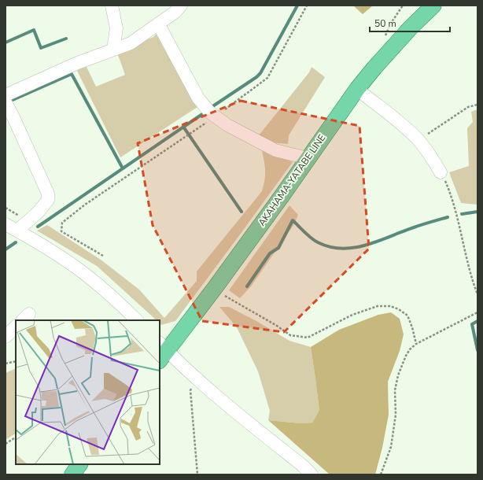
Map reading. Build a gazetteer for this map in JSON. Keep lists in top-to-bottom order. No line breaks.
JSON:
{"streets":{"main road":["AKAHAMA-YATABE LINE"]},"scale_bar":"50 m"}
